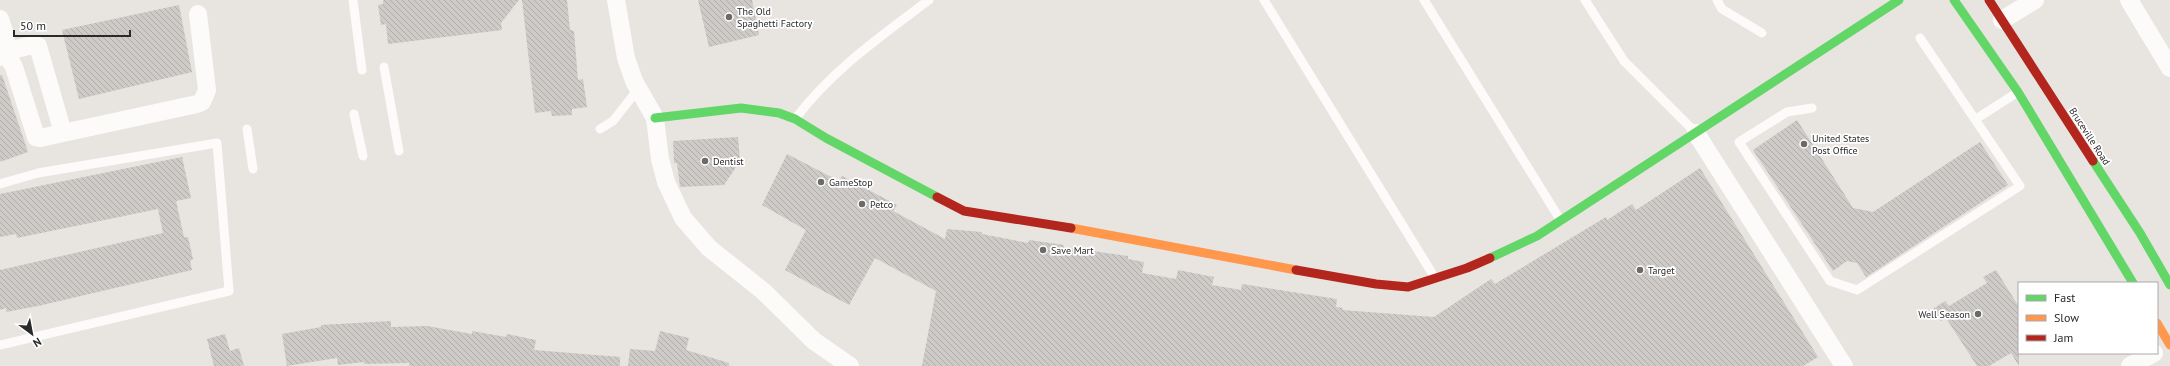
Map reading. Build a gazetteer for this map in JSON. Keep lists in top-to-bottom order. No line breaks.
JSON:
{"streets":{"street":["Bruceville Road"]},"places":["The Old Spaghetti Factory","United States Post Office","Dentist","GameStop","Petco","Save Mart","Target","Well Season"],"legend":["Fast","Slow","Jam"],"scale_bar":"50 m","north":"bottom right"}
